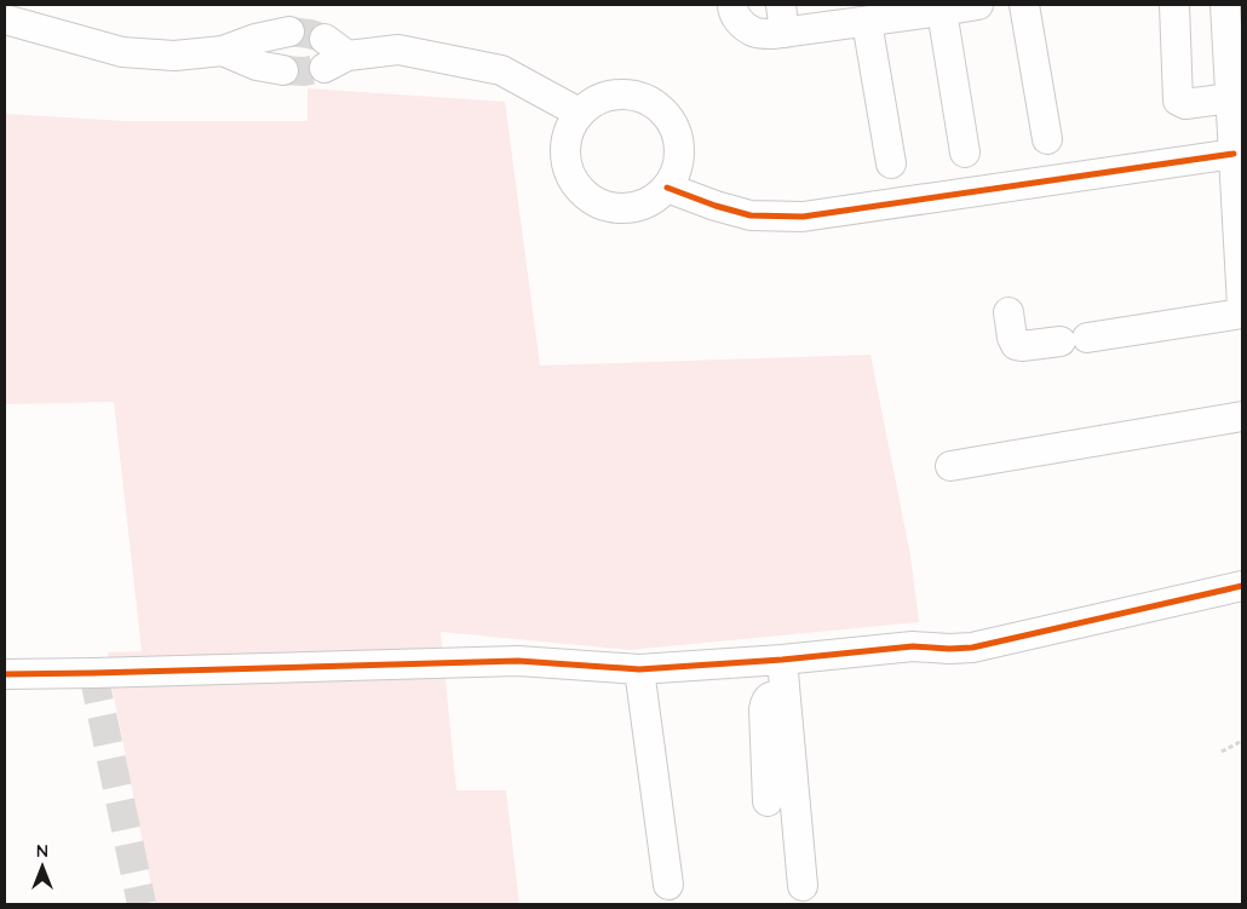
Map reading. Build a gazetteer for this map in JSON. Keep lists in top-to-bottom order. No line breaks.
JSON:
{"north":"top"}
